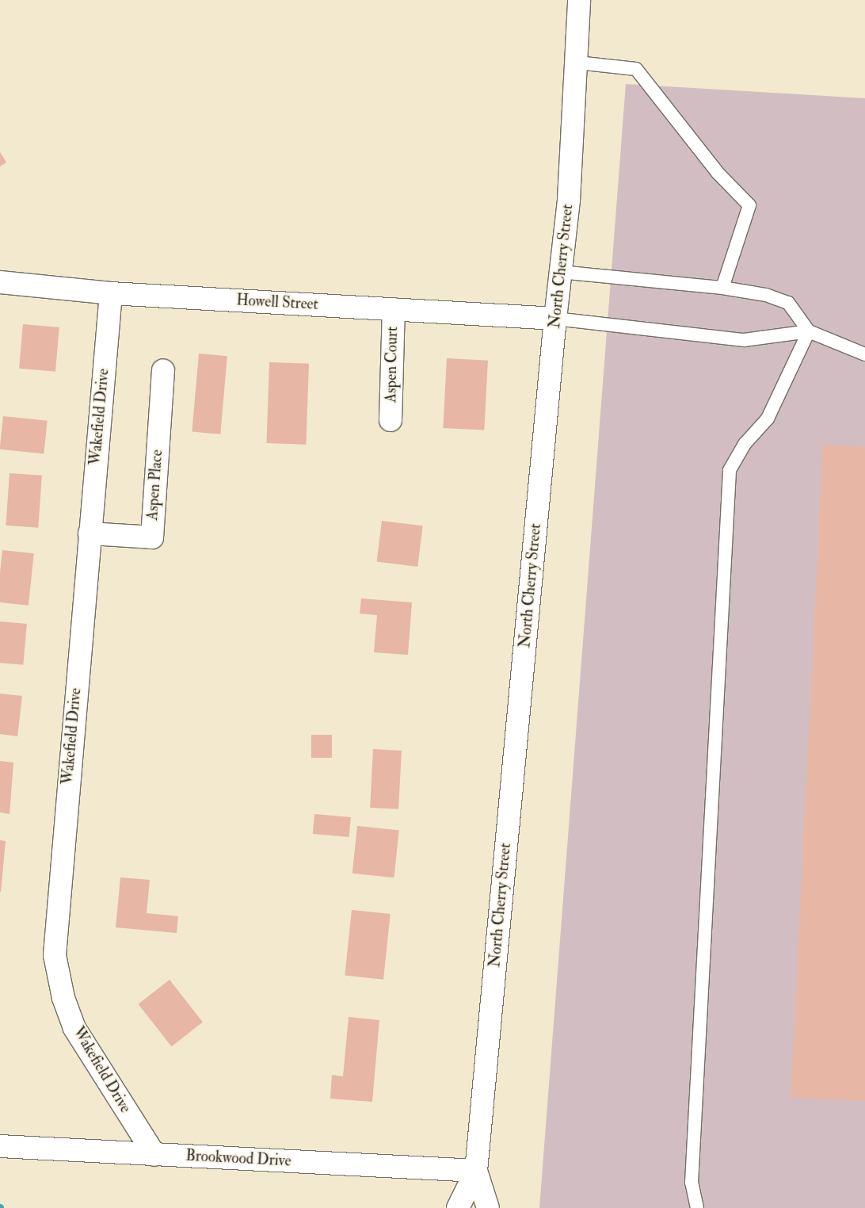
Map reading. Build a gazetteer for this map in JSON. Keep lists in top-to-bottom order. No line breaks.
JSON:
{"streets":{"street":["North Cherry Street","Howell Street","Aspen Court","Wakefield Drive","Aspen Place","Brookwood Drive"]},"crossings":[["North Cherry Street","Howell Street"],["North Cherry Street","Brookwood Drive"],["Howell Street","Aspen Court"],["Howell Street","Wakefield Drive"],["Wakefield Drive","Aspen Place"],["Wakefield Drive","Brookwood Drive"]]}
